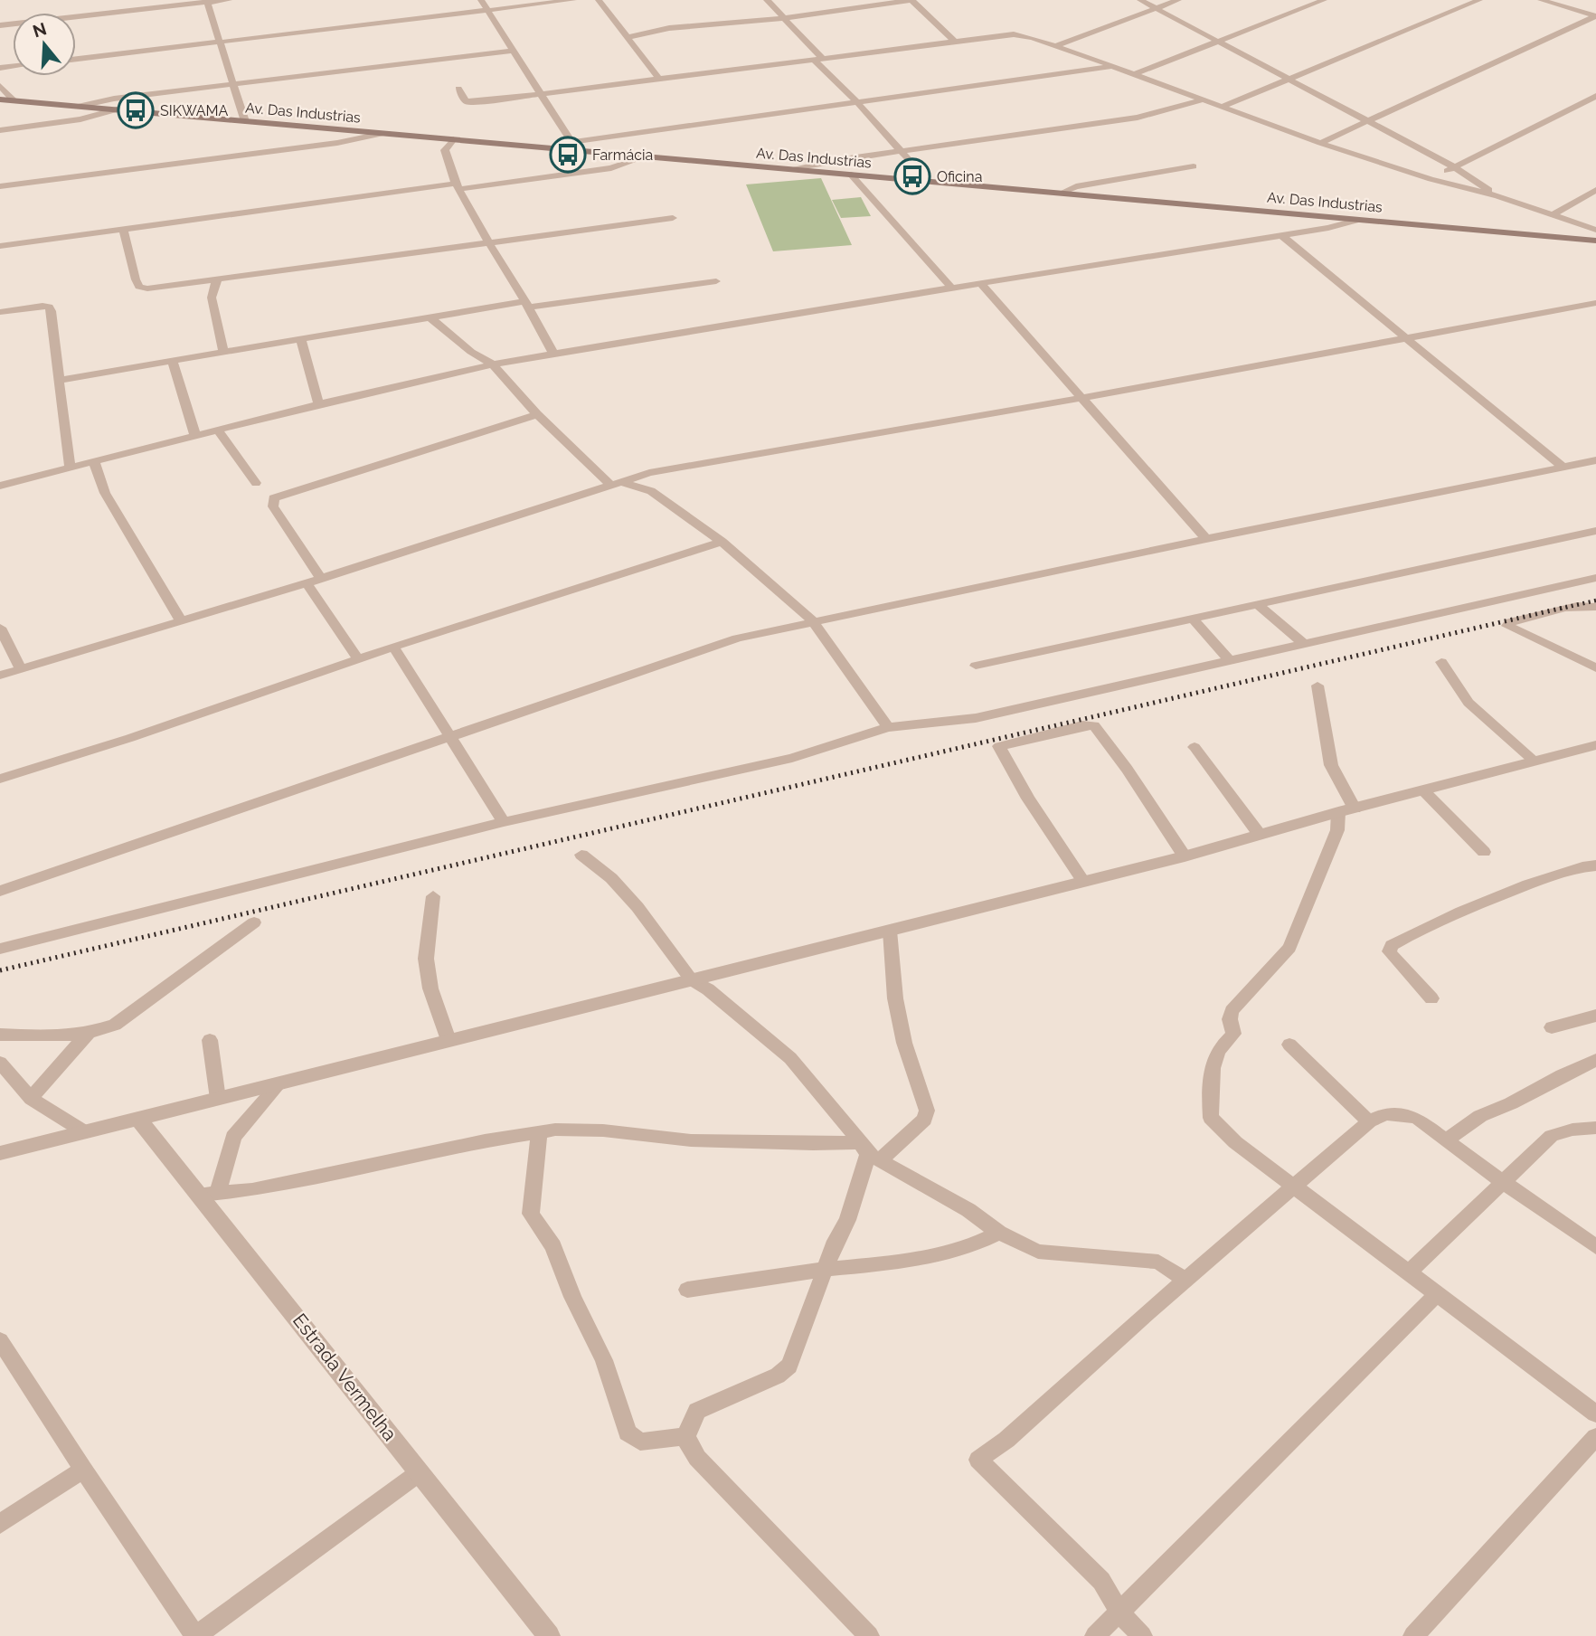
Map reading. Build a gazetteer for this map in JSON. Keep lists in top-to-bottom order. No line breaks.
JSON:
{"streets":{"main road":["Av. Das Industrias"],"street":["Estrada Vermelha"]},"places":{"bus stop":["SIKWAMA","Farmácia","Oficina"]},"north":"top"}
